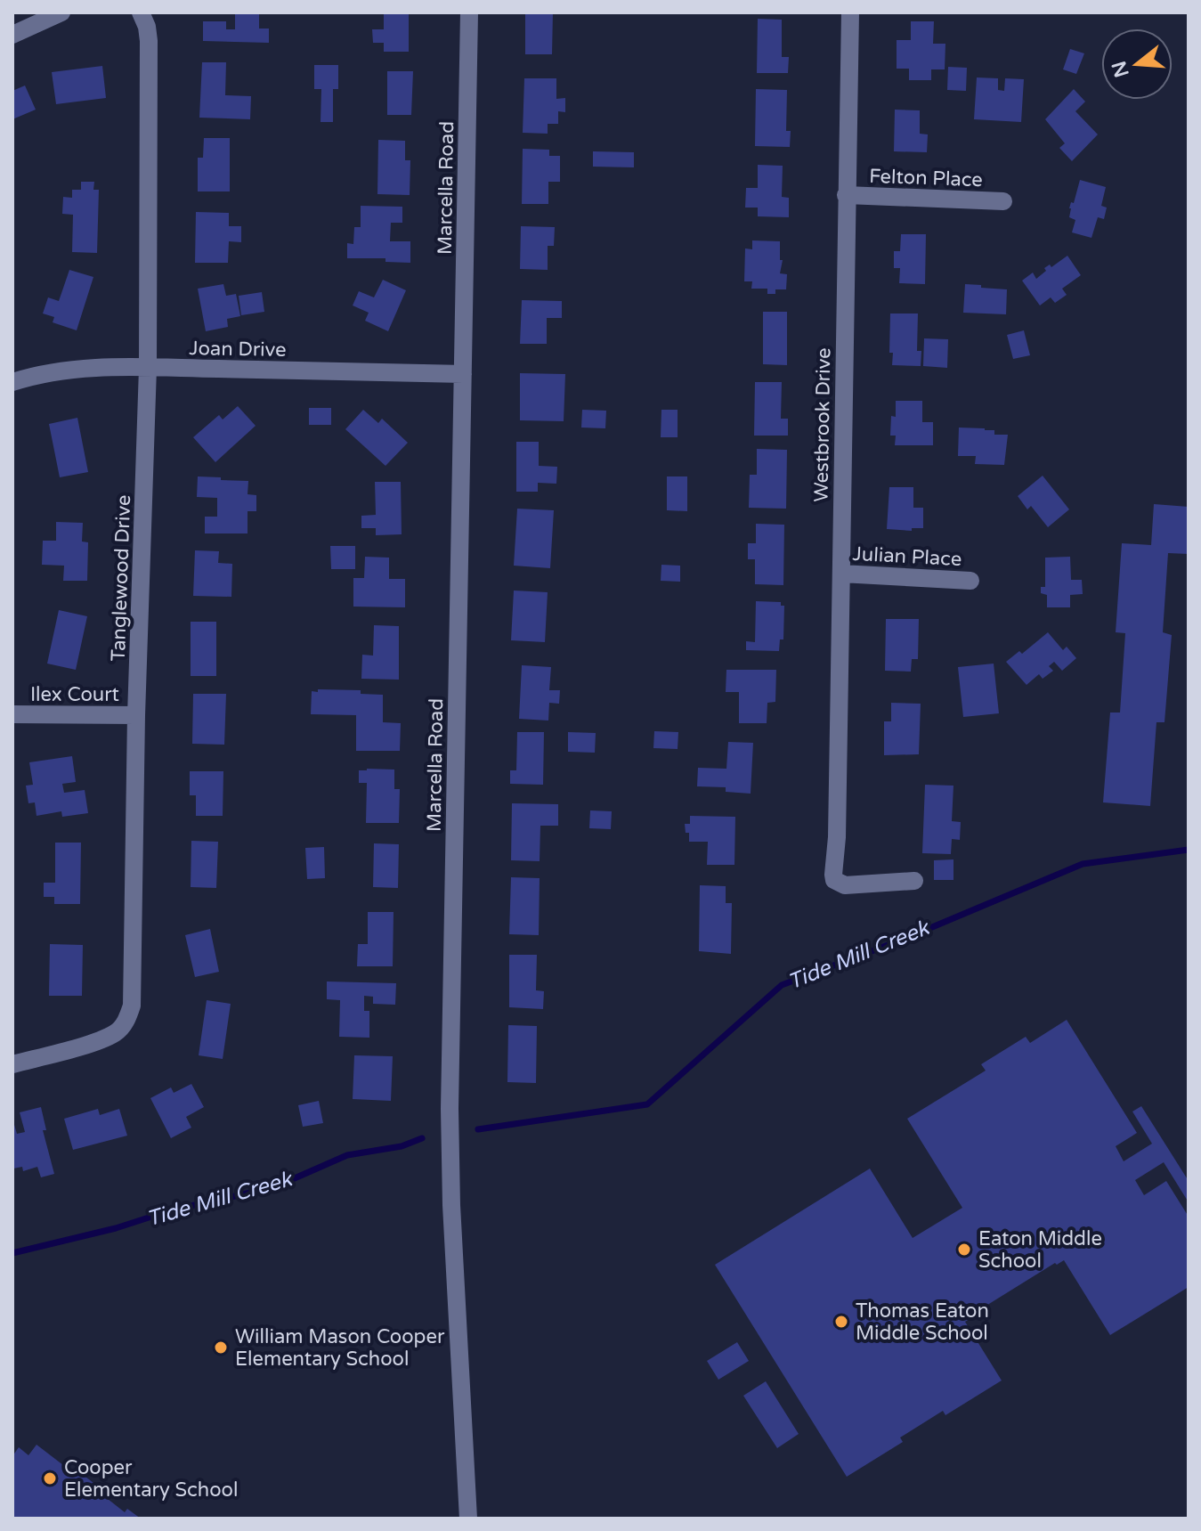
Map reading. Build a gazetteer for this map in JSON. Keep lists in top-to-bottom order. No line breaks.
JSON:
{"streets":{"street":["Felton Place","Marcella Road","Joan Drive","Westbrook Drive","Julian Place","Tanglewood Drive","Ilex Court"]},"crossings":[["Felton Place","Westbrook Drive"],["Marcella Road","Joan Drive"],["Joan Drive","Tanglewood Drive"],["Westbrook Drive","Julian Place"],["Tanglewood Drive","Ilex Court"]],"water":["Tide Mill Creek"],"places":["Eaton Middle School","Thomas Eaton Middle School","William Mason Cooper Elementary School","Cooper Elementary School"],"north":"left"}
